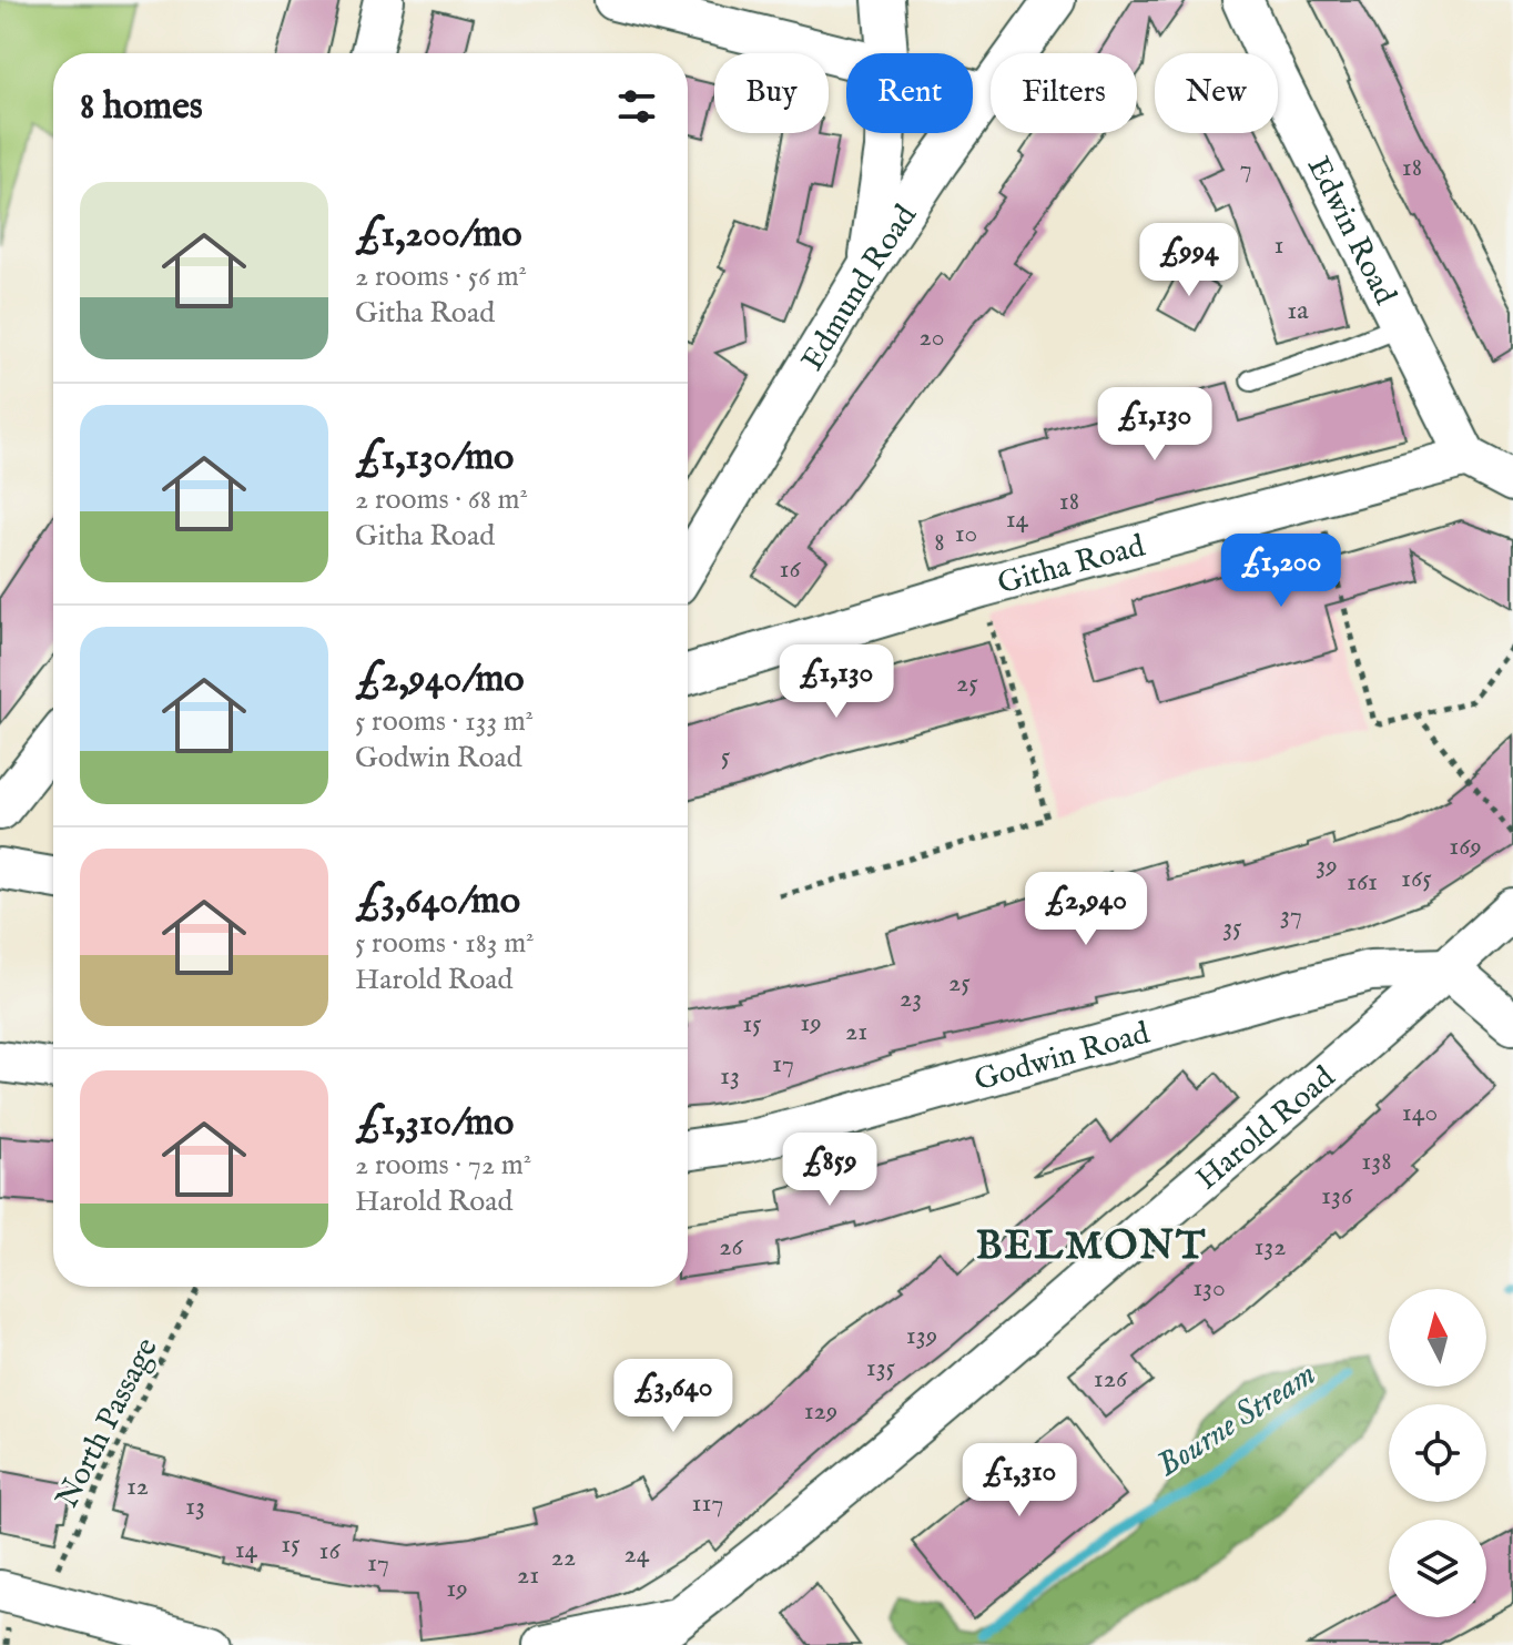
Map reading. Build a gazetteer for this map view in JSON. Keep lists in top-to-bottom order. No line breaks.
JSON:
{"streets":{"street":["Edwin Road","Edmund Road","Githa Road","Godwin Road","Harold Road"],"path":["North Passage"]},"crossings":[["Edwin Road","Githa Road"],["Godwin Road","Harold Road"]],"districts":["BELMONT"],"water":["Bourne Stream"],"house_numbers":["18","7","1","1a","20","18","14","10","8","16","25","5","169","39","165","161","37","35","25","23","19","15","21","17","13","140","138","136","26","132","130","139","135","126","129","12","117","13","15","14","16","24","22","17","21","19"],"north":"top","page":{"chip":["Buy","Rent","Filters","New"],"heading":"8 homes","list":[{"name":"£1,200/mo","note":"2 rooms · 56 m² · Githa Road"},{"name":"£1,130/mo","note":"2 rooms · 68 m² · Githa Road"},{"name":"£2,940/mo","note":"5 rooms · 133 m² · Godwin Road"},{"name":"£3,640/mo","note":"5 rooms · 183 m² · Harold Road"},{"name":"£1,310/mo","note":"2 rooms · 72 m² · Harold Road"}],"price":["£994","£1,130","£1,200","£1,130","£2,940","£859","£3,640","£1,310"]}}
